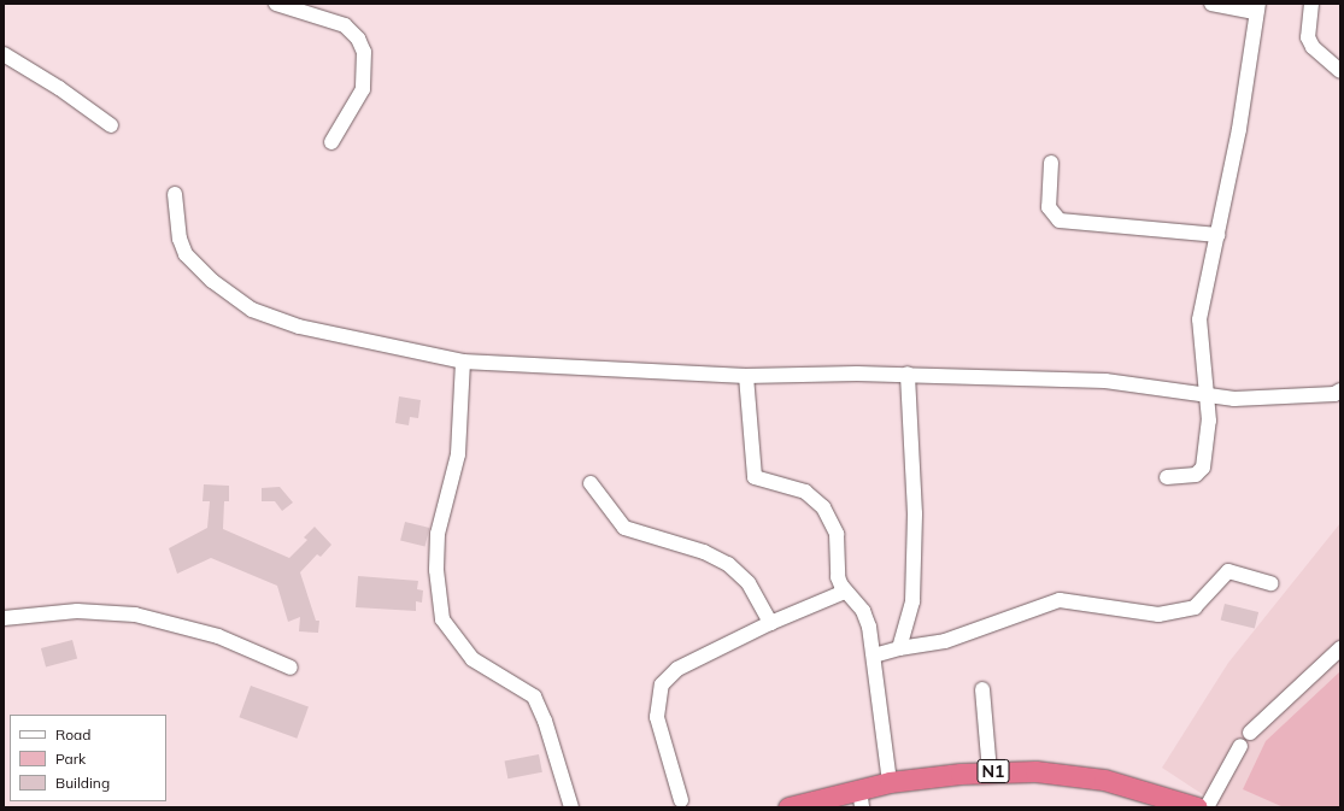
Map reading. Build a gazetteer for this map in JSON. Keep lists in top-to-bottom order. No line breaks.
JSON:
{"streets":{"highway":["N1"]},"legend":["Road","Park","Building"]}
